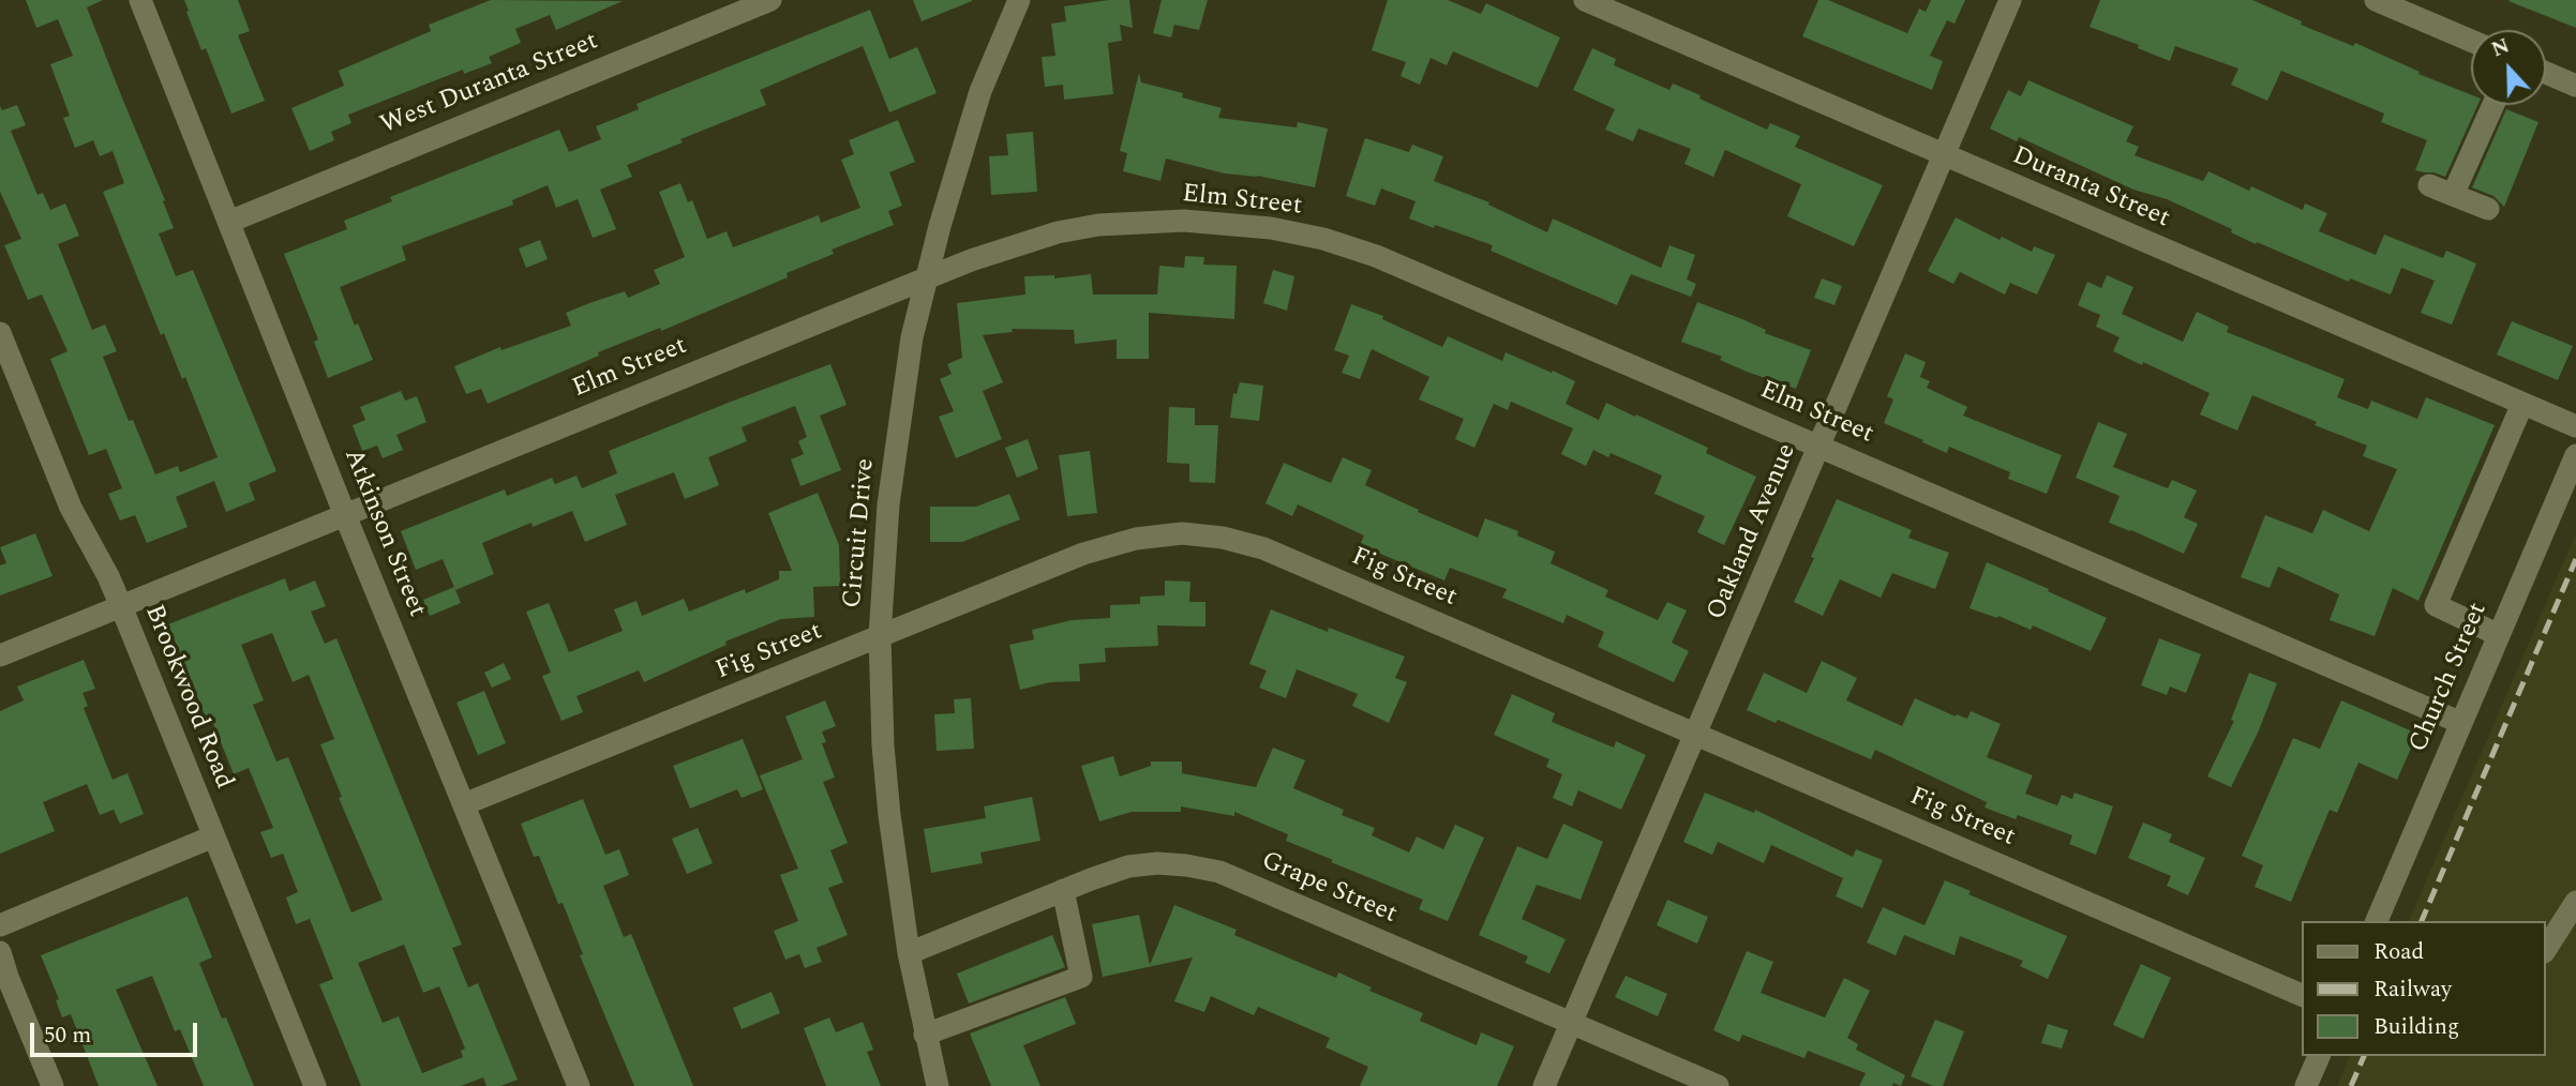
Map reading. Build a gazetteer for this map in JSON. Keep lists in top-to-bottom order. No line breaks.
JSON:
{"streets":{"street":["West Duranta Street","Duranta Street","Elm Street","Oakland Avenue","Atkinson Street","Circuit Drive","Fig Street","Church Street","Brookwood Road","Grape Street"]},"crossings":[["West Duranta Street","Atkinson Street"],["Duranta Street","Oakland Avenue"],["Elm Street","Oakland Avenue"],["Elm Street","Atkinson Street"],["Elm Street","Circuit Drive"],["Elm Street","Church Street"],["Elm Street","Brookwood Road"],["Oakland Avenue","Fig Street"],["Oakland Avenue","Grape Street"],["Atkinson Street","Fig Street"],["Circuit Drive","Fig Street"],["Circuit Drive","Grape Street"]],"legend":["Road","Railway","Building"],"scale_bar":"50 m","north":"top"}
